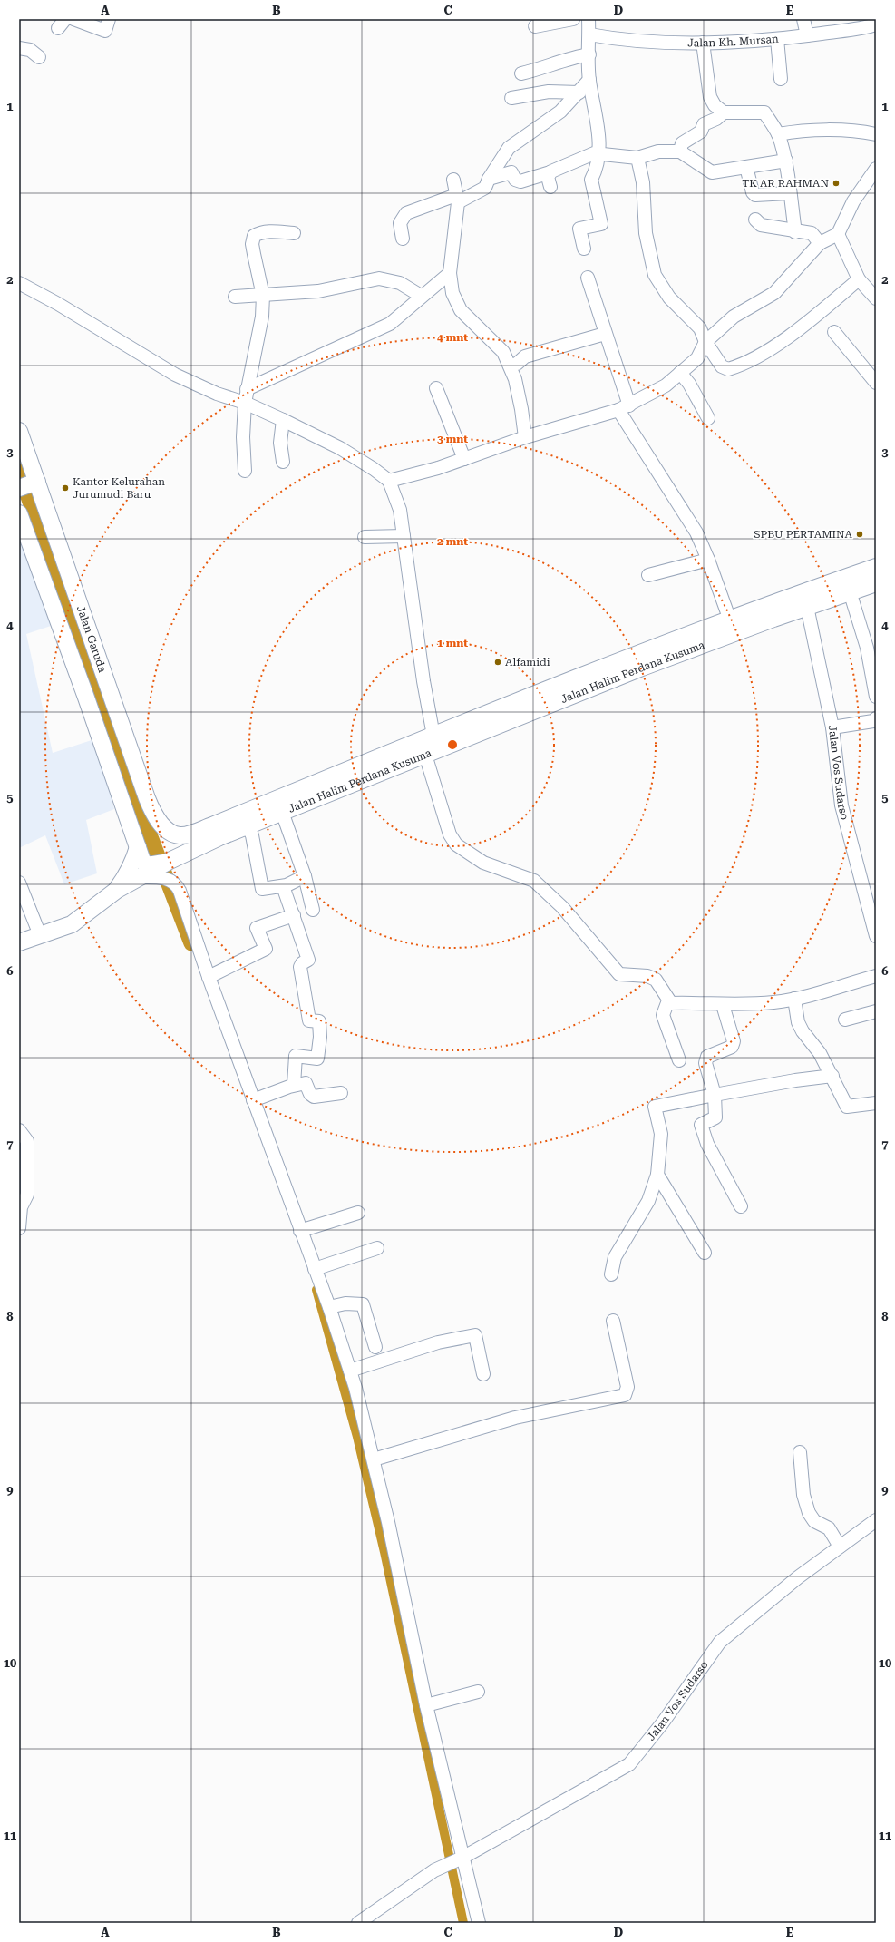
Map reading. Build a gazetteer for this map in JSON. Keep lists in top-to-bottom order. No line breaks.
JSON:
{"streets":{"main road":["Jalan Garuda","Jalan Halim Perdana Kusuma"],"street":["Jalan Kh. Mursan","Jalan Vos Sudarso"]},"crossings":[["Jalan Garuda","Jalan Halim Perdana Kusuma"],["Jalan Halim Perdana Kusuma","Jalan Vos Sudarso"]],"places":["TK AR RAHMAN","Kantor Kelurahan Jurumudi Baru","SPBU PERTAMINA","Alfamidi"],"grid":{"columns":["A","B","C","D","E"],"rows":["1","2","3","4","5","6","7","8","9","10","11"]},"rings":["4 mnt","3 mnt","2 mnt","1 mnt"]}
